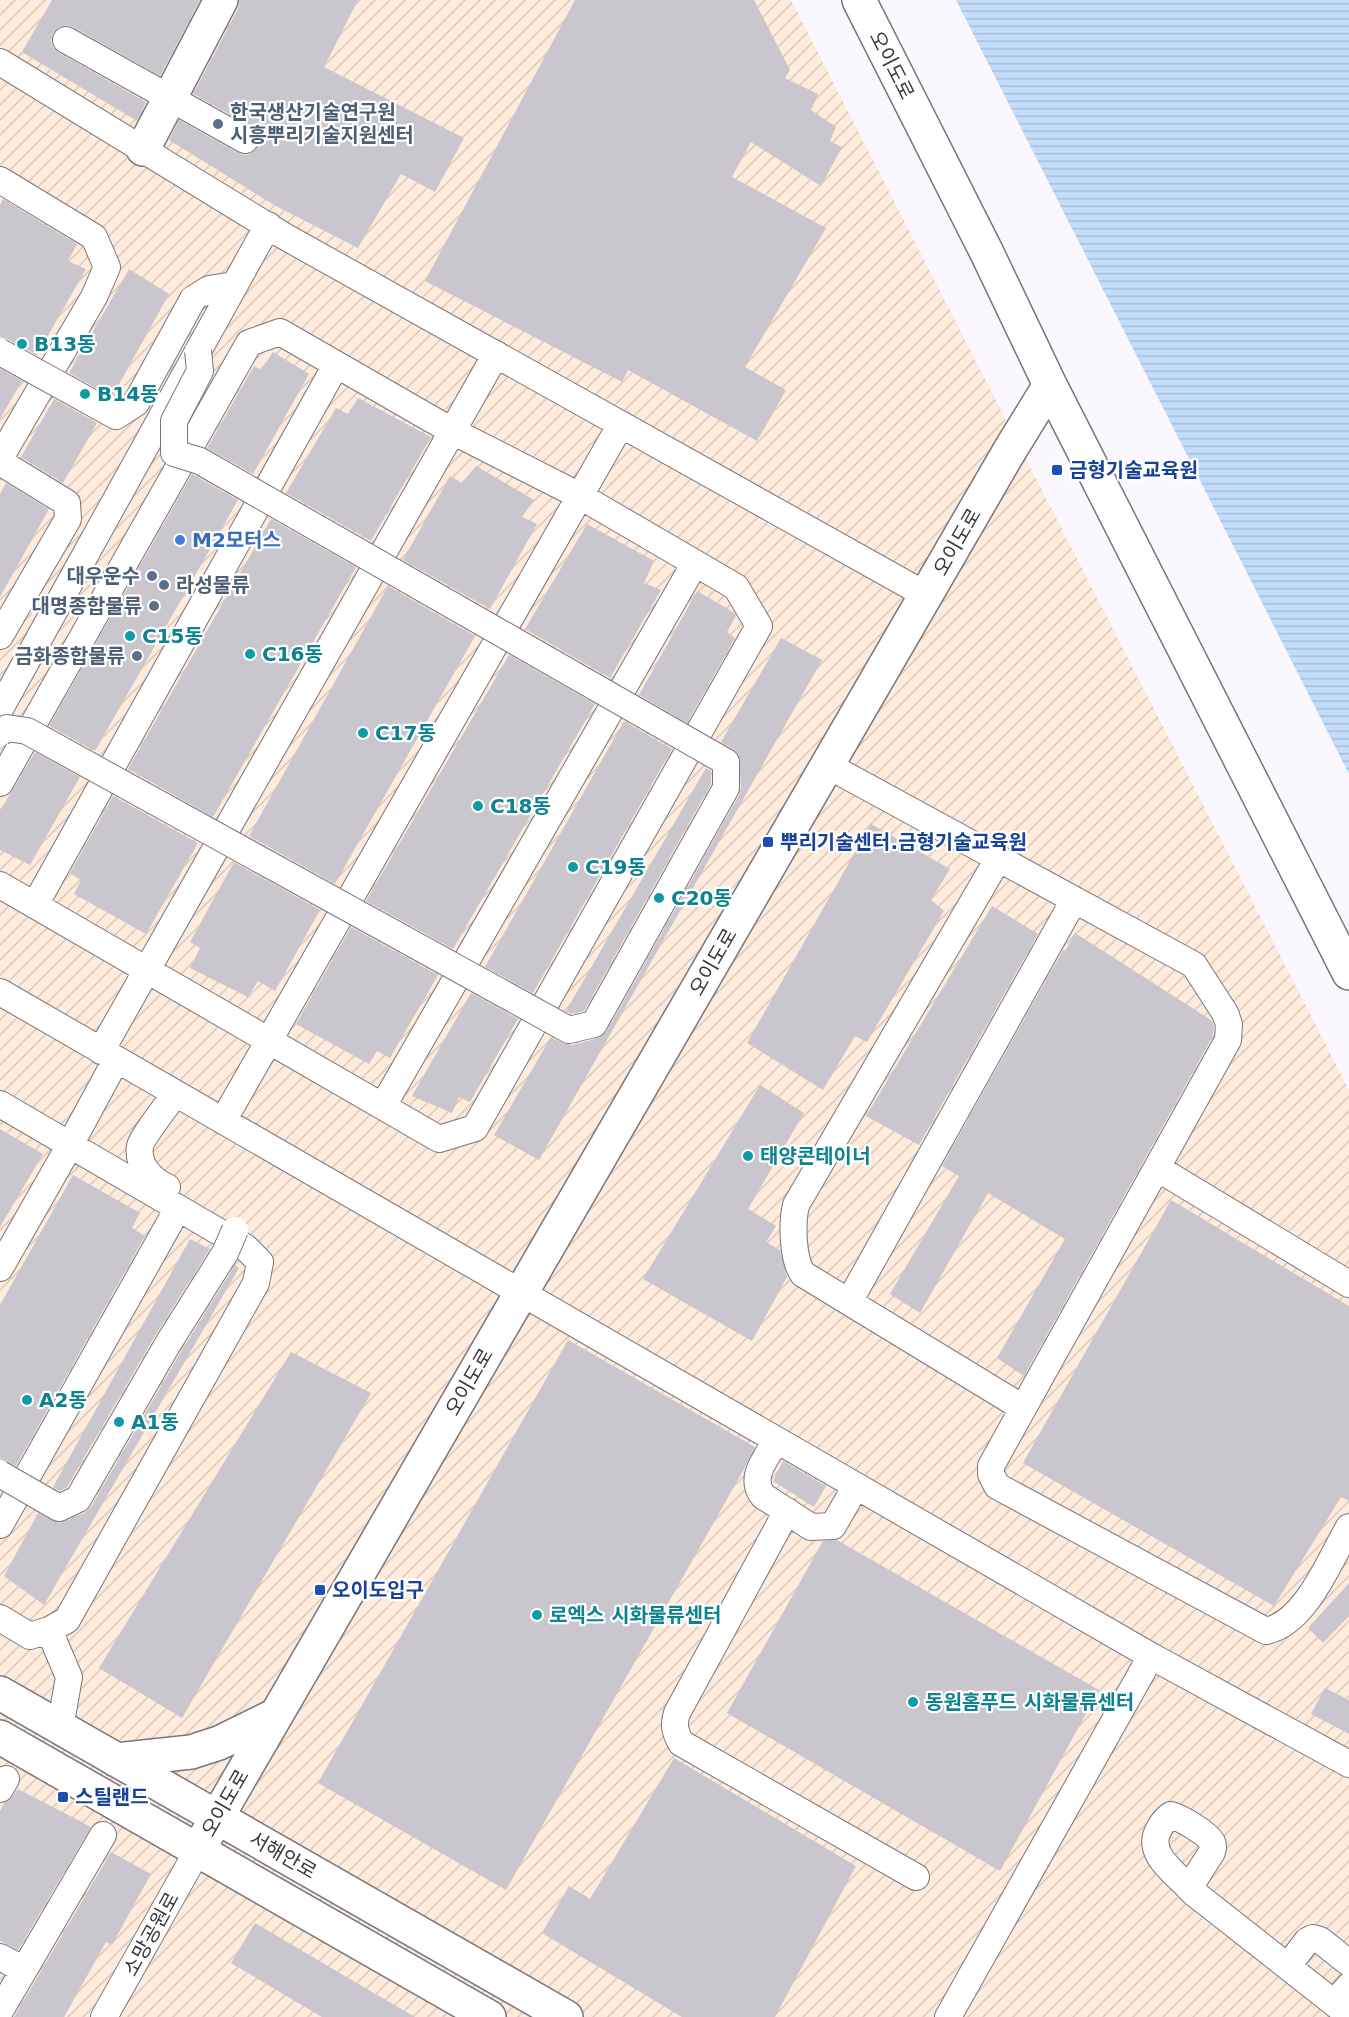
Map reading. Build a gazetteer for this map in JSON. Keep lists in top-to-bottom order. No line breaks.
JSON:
{"streets":{"main road":["오이도로","서해안로"],"street":["소망공원로"]},"crossings":[["오이도로","서해안로"],["오이도로","소망공원로"],["서해안로","소망공원로"]],"places":{"other":["한국생산기술연구원 시흥뿌리기술지원센터","B13동","B14동","M2모터스","대우운수","라성물류","대명종합물류","C15동","C16동","금화종합물류","C17동","C18동","C19동","C20동","태양콘테이너","A2동","A1동","로엑스 시화물류센터","동원홈푸드 시화물류센터"],"transit":["금형기술교육원","뿌리기술센터.금형기술교육원","오이도입구","스틸랜드"]}}
